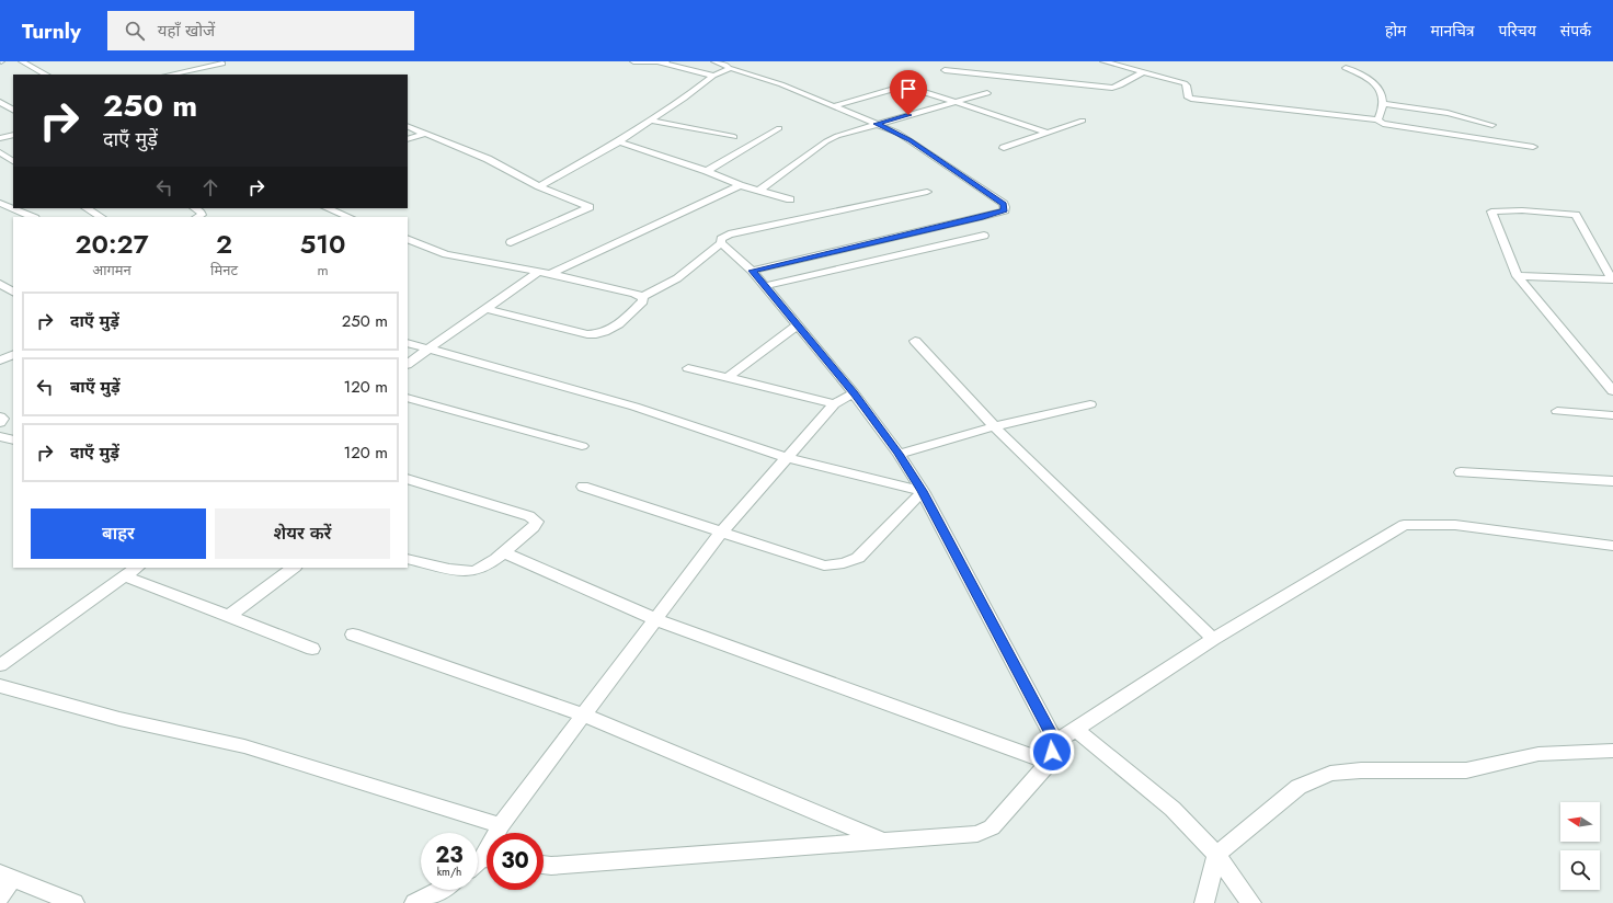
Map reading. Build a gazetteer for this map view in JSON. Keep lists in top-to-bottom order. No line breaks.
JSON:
{"north":"left","page":{"header":"Turnly","search":"यहाँ खोजें","nav":["होम","मानचित्र","परिचय","संपर्क"],"turn":["250 m","दाएँ मुड़ें"],"eta":["20:27","आगमन","2","मिनट","510","m"],"list":[{"name":"दाएँ मुड़ें","value":"250 m"},{"name":"बाएँ मुड़ें","value":"120 m"},{"name":"दाएँ मुड़ें","value":"120 m"}],"buttons":["बाहर","शेयर करें"],"speed":"23 km/h","limit":"30"}}
